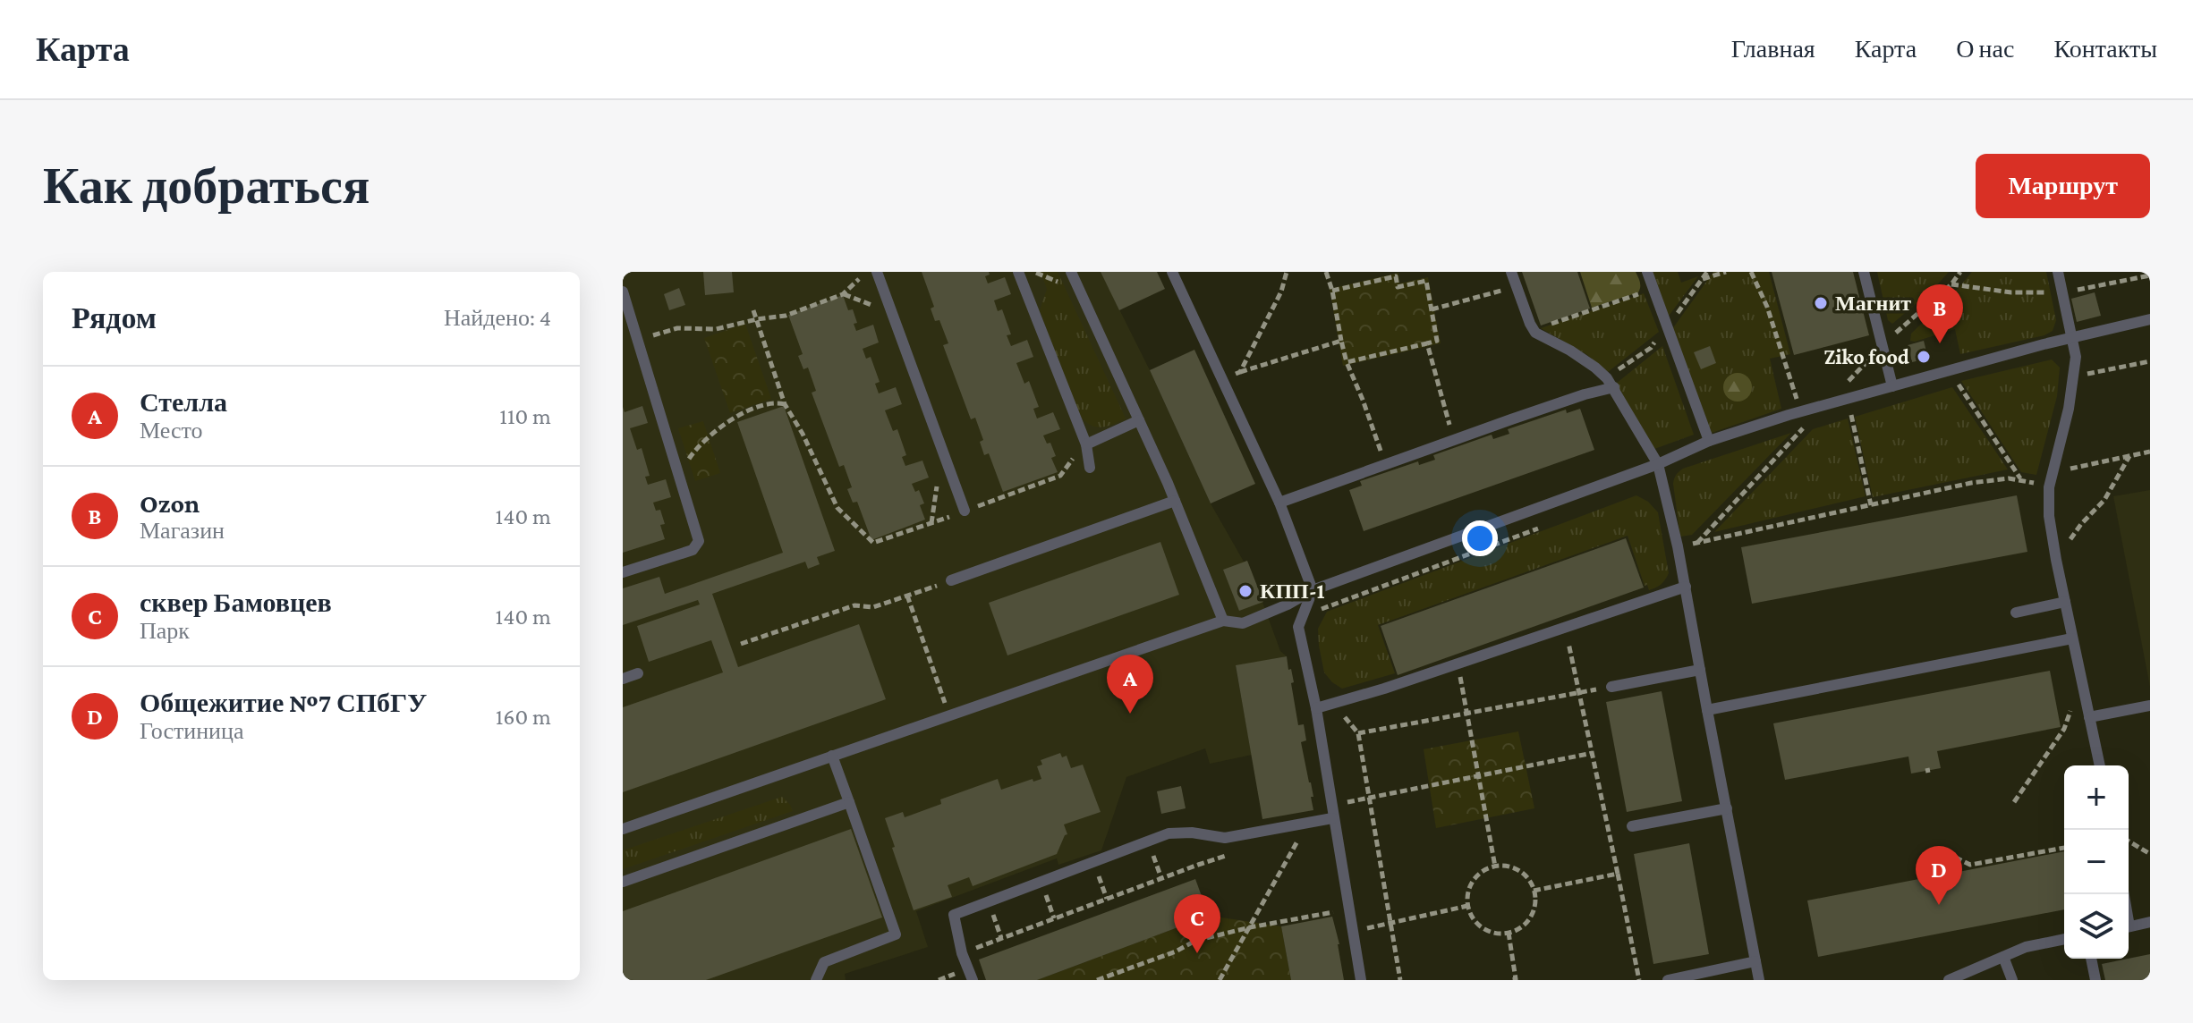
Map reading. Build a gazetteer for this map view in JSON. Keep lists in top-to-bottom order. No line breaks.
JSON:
{"places":["Магнит","Ziko food","КПП-1"],"page":{"header":"Карта","nav":["Главная","Карта","О нас","Контакты"],"buttons":"Маршрут","title":"Как добраться","heading":["Рядом","Найдено: 4"],"pins":["B","A","D","C"],"list":[{"mark":"A","name":"Стелла","note":"Место","value":"110 m"},{"mark":"B","name":"Ozon","note":"Магазин","value":"140 m"},{"mark":"C","name":"сквер Бамовцев","note":"Парк","value":"140 m"},{"mark":"D","name":"Общежитие №7 СПбГУ","note":"Гостиница","value":"160 m"}],"map_buttons":["+","−"]}}
